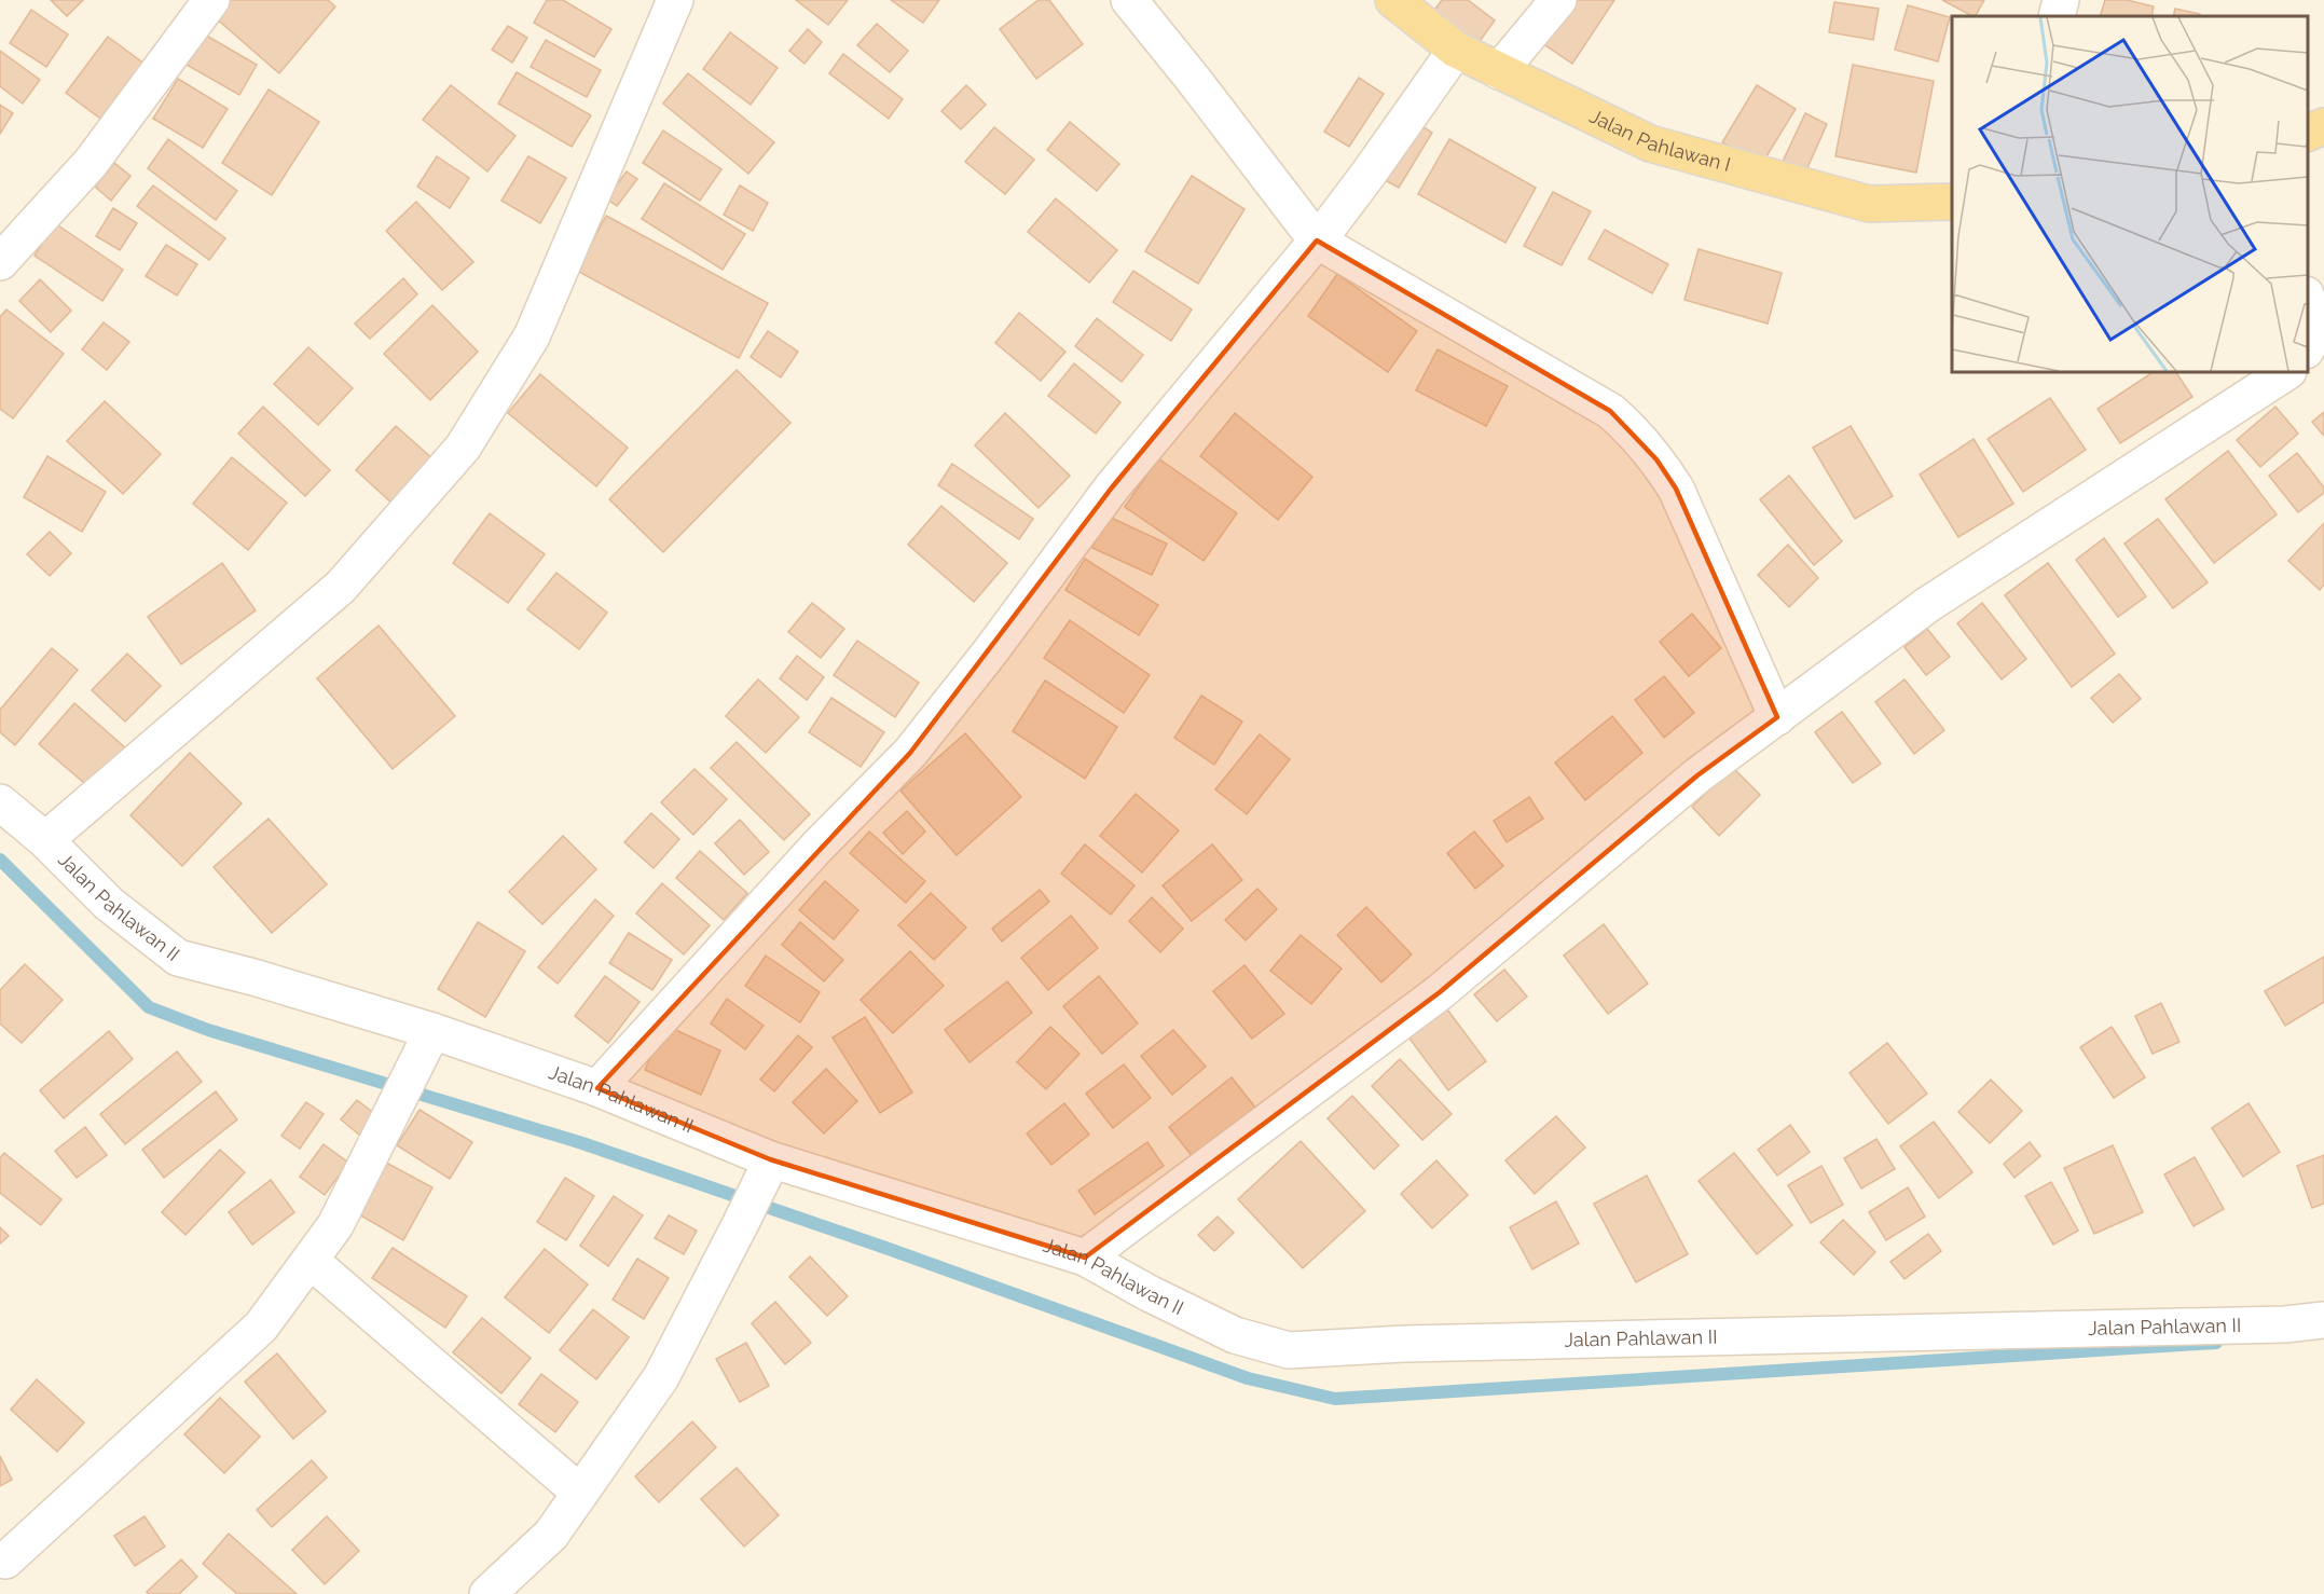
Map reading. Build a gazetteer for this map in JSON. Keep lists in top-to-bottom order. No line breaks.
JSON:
{"streets":{"main road":["Jalan Pahlawan I"],"street":["Jalan Pahlawan II"]}}
